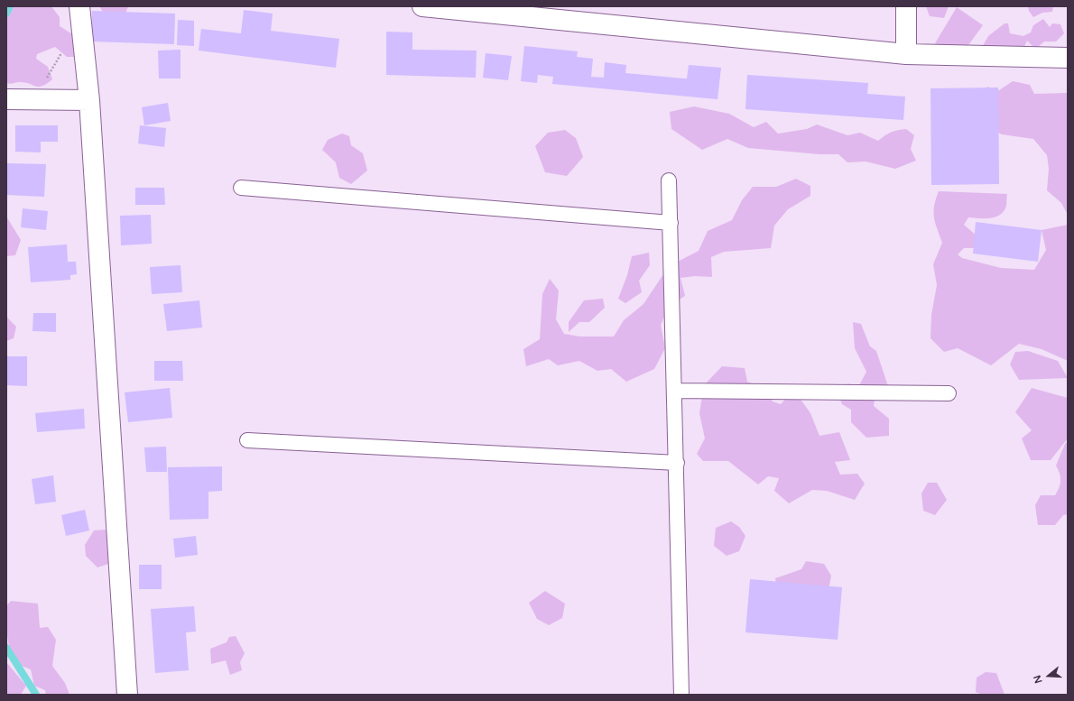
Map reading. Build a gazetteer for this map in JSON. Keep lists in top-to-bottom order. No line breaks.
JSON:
{"north":"left"}
